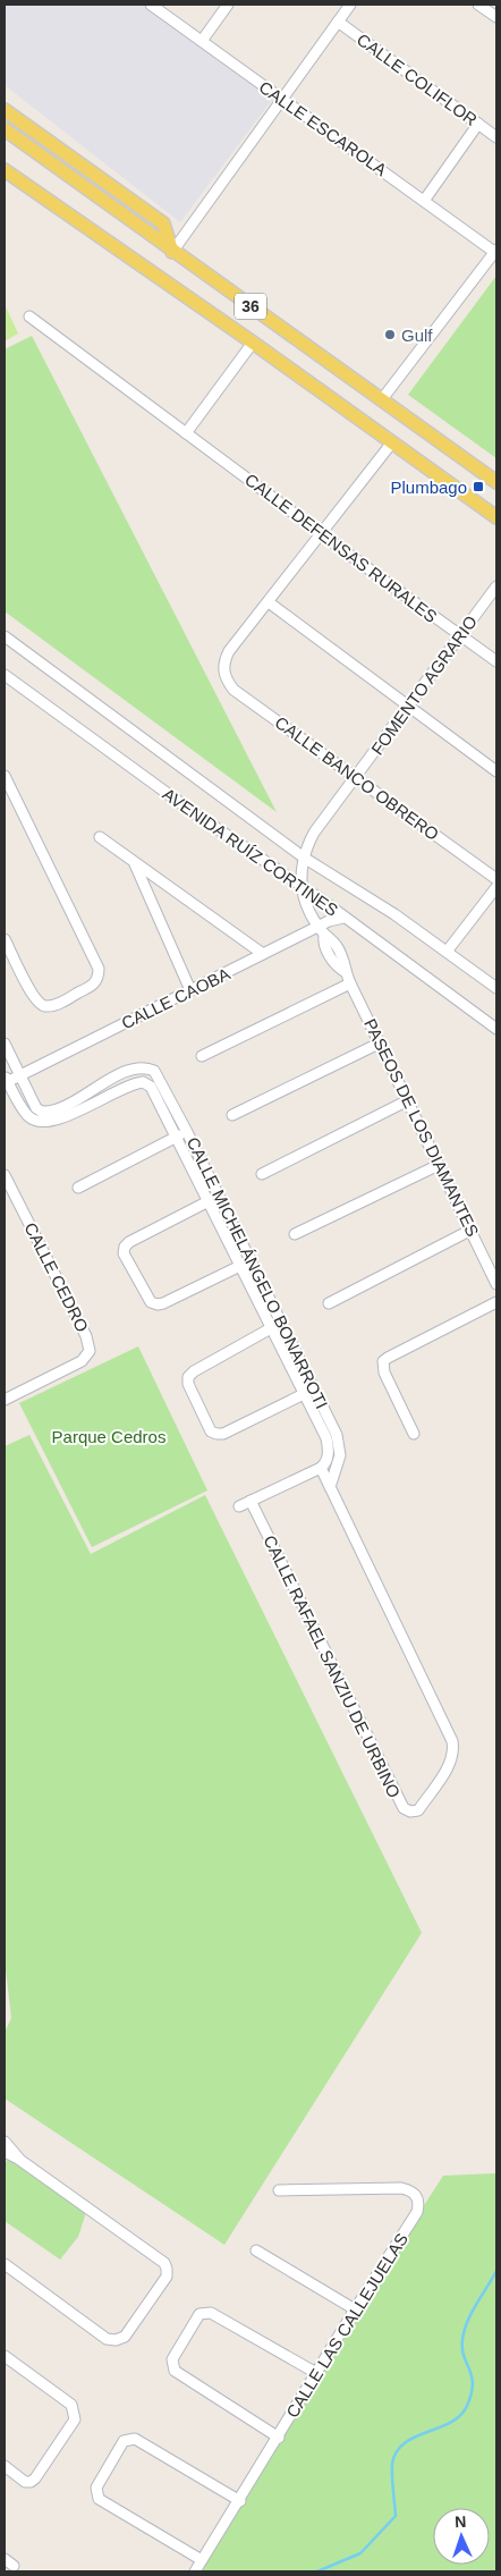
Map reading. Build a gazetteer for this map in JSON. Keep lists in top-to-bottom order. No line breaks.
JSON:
{"streets":{"main road":["36"],"street":["CALLE COLIFLOR","CALLE ESCAROLA","CALLE DEFENSAS RURALES","FOMENTO AGRARIO","CALLE BANCO OBRERO","AVENIDA RUÍZ CORTINES","CALLE CAOBA","PASEOS DE LOS DIAMANTES","CALLE MICHELÁNGELO BONARROTI","CALLE CEDRO","CALLE RAFAEL SANZIU DE URBINO","CALLE LAS CALLEJUELAS"]},"crossings":[["CALLE DEFENSAS RURALES","FOMENTO AGRARIO"],["FOMENTO AGRARIO","CALLE BANCO OBRERO"],["FOMENTO AGRARIO","AVENIDA RUÍZ CORTINES"],["FOMENTO AGRARIO","PASEOS DE LOS DIAMANTES"],["AVENIDA RUÍZ CORTINES","CALLE CAOBA"],["AVENIDA RUÍZ CORTINES","PASEOS DE LOS DIAMANTES"],["CALLE CAOBA","PASEOS DE LOS DIAMANTES"],["CALLE MICHELÁNGELO BONARROTI","CALLE RAFAEL SANZIU DE URBINO"]],"parks":["Parque Cedros"],"places":{"other":["Gulf"],"transit":["Plumbago"]},"north":"top"}
